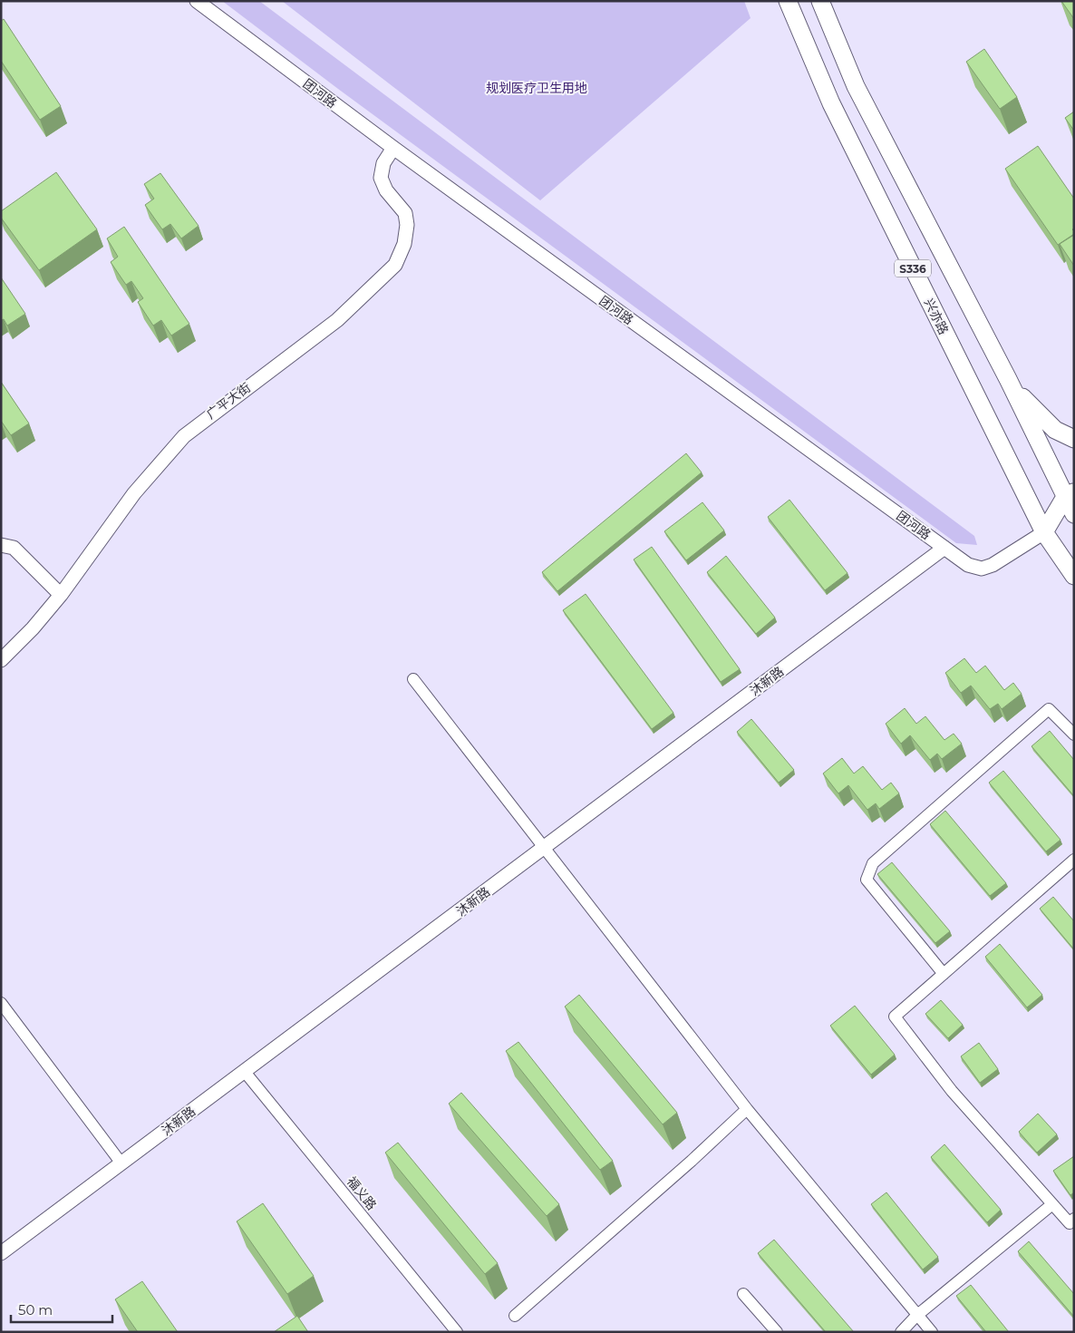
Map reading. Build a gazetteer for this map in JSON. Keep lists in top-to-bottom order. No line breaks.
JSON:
{"streets":{"main road":["S336","兴亦路"],"street":["团河路","广平大街","沐新路","福义路"]},"crossings":[["团河路","兴亦路"],["团河路","广平大街"],["团河路","沐新路"],["沐新路","福义路"]],"parks":["规划医疗卫生用地"],"scale_bar":"50 m"}
